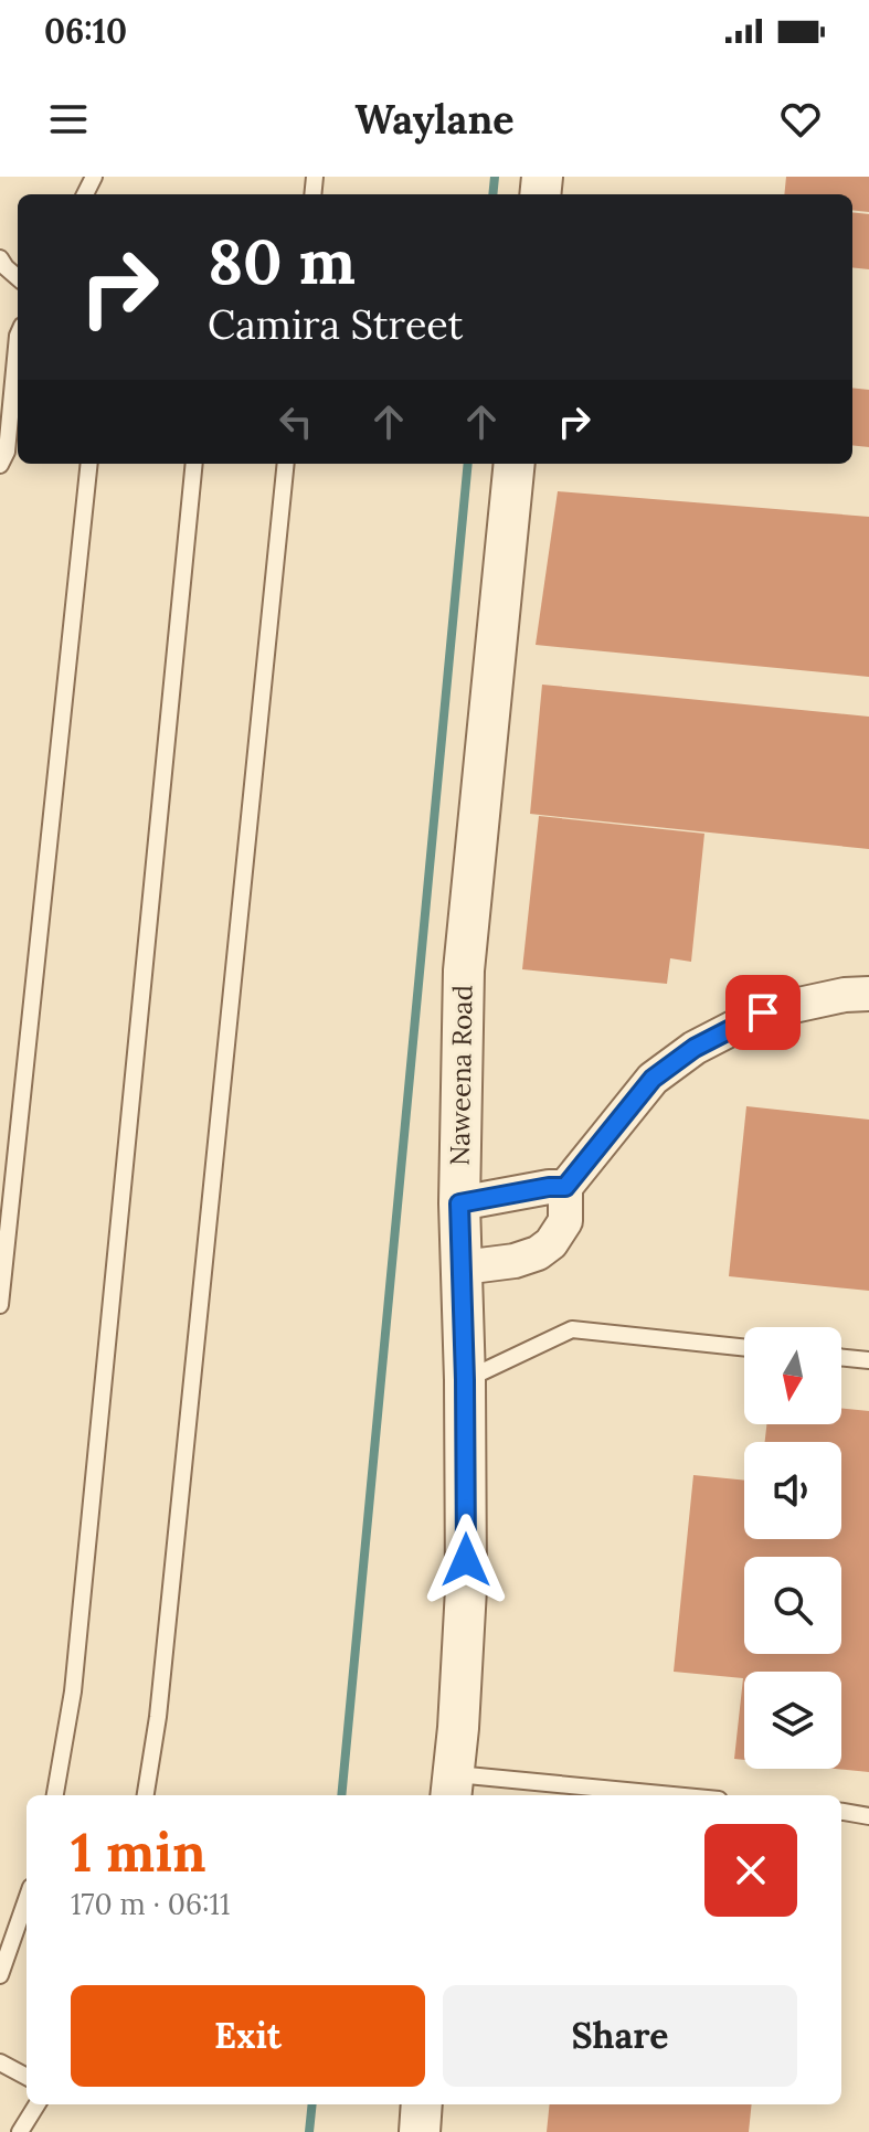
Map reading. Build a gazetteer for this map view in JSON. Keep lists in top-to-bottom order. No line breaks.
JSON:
{"streets":{"street":["Naweena Road"]},"north":"bottom","page":{"status":"06:10","header":"Waylane","turn":["80 m","Camira Street"],"heading":["1 min","170 m · 06:11"],"buttons":["Exit","Share"]}}
